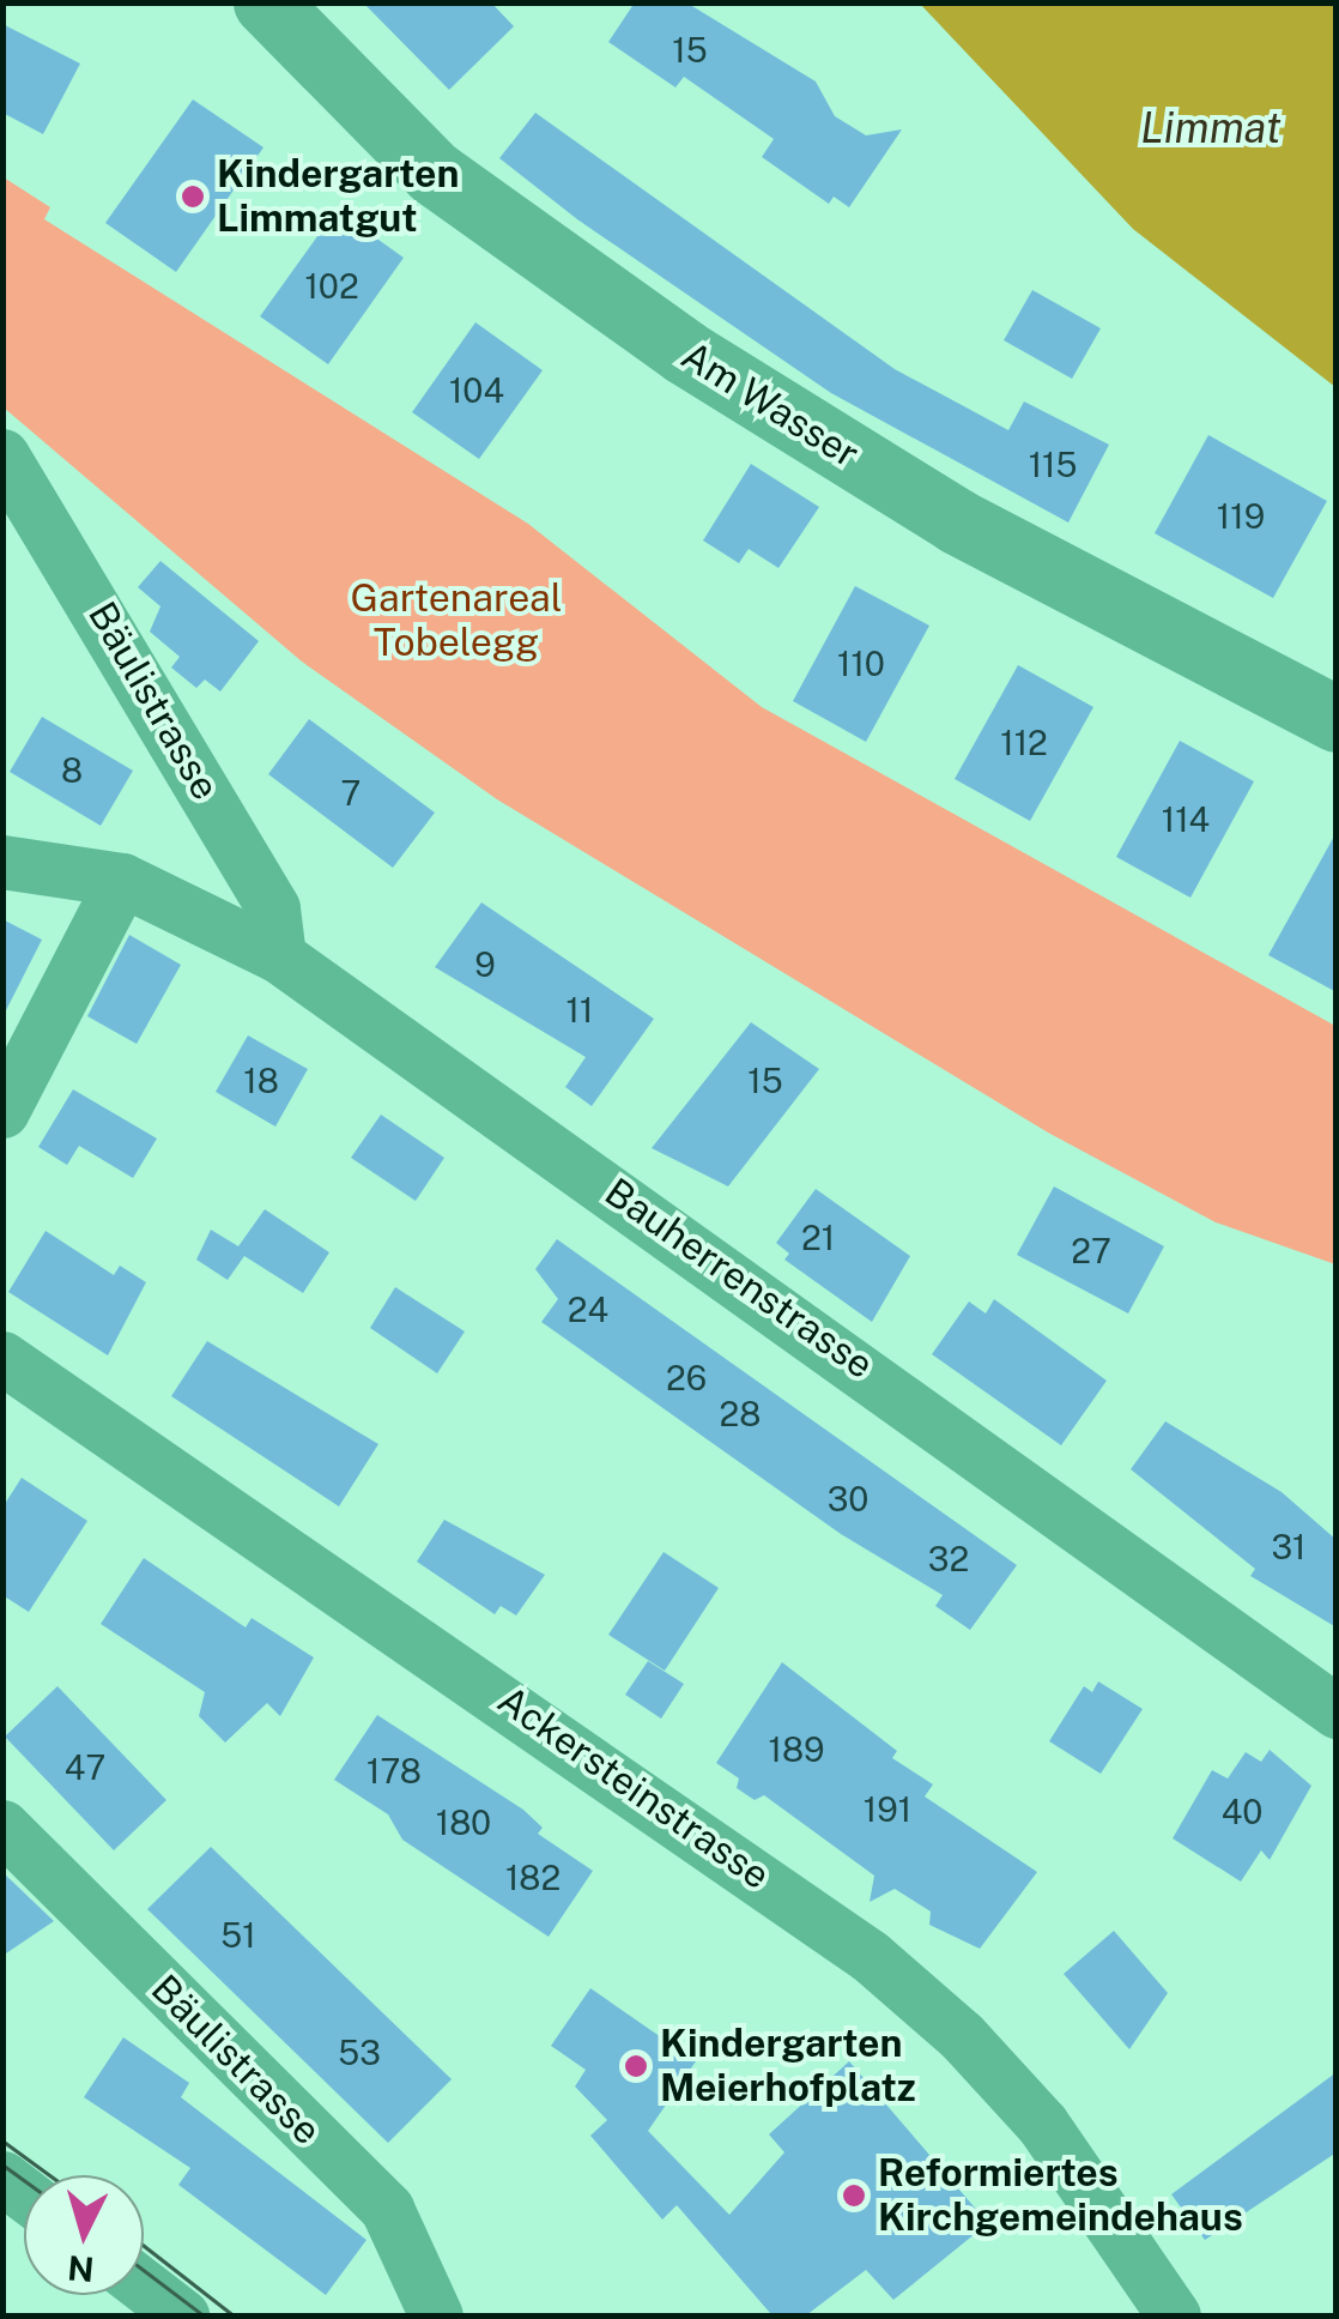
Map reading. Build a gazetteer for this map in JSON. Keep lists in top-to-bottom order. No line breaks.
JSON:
{"streets":{"street":["Am Wasser","Bäulistrasse","Bauherrenstrasse","Ackersteinstrasse"]},"crossings":[["Bäulistrasse","Bauherrenstrasse"]],"water":["Limmat"],"parks":["Gartenareal Tobelegg"],"places":["Kindergarten Limmatgut","Kindergarten Meierhofplatz","Reformiertes Kirchgemeindehaus"],"house_numbers":["15","102","104","115","119","110","112","8","7","114","9","11","18","15","21","27","24","26","28","30","31","32","189","47","178","191","40","180","182","51","53"],"north":"bottom"}
